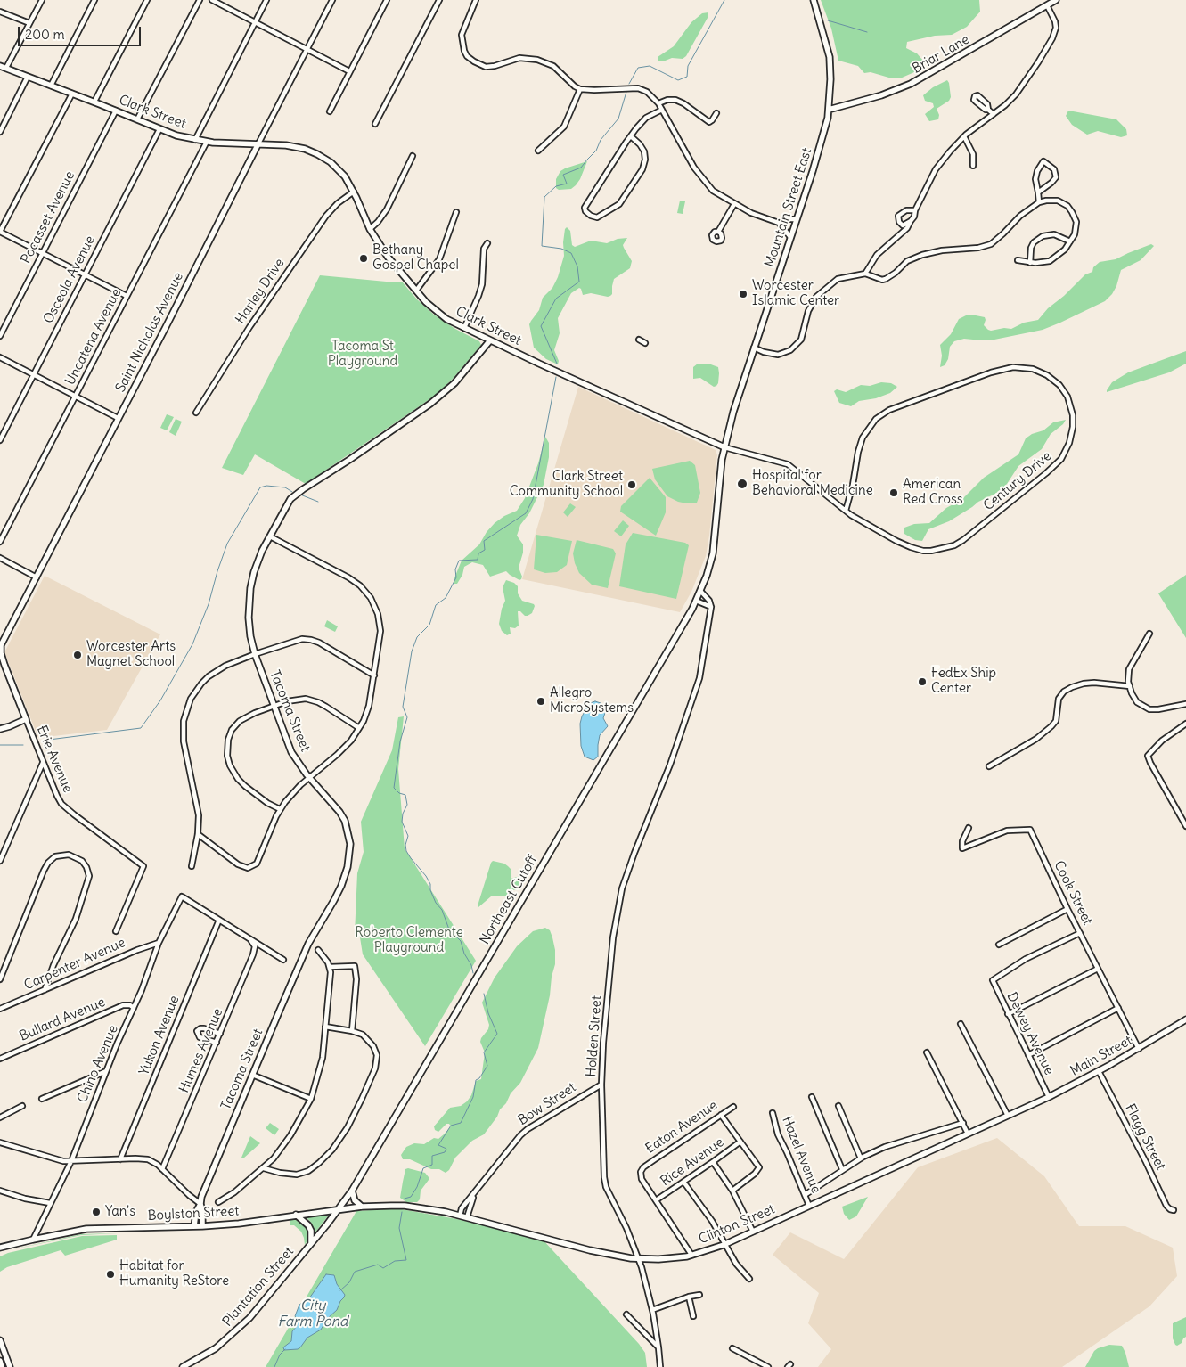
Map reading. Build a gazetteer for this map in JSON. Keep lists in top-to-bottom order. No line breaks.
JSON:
{"streets":{"main road":["Briar Lane","Clark Street","Mountain Street East","Saint Nicholas Avenue","Tacoma Street","Erie Avenue","Northeast Cutoff","Main Street","Boylston Street","Clinton Street","Plantation Street"],"street":["Pocasset Avenue","Osceola Avenue","Harley Drive","Uncatena Avenue","Century Drive","Cook Street","Carpenter Avenue","Bullard Avenue","Dewey Avenue","Yukon Avenue","Holden Street","Humes Avenue","Chino Avenue","Bow Street","Eaton Avenue","Flagg Street","Hazel Avenue","Rice Avenue"]},"crossings":[["Briar Lane","Mountain Street East"],["Clark Street","Mountain Street East"],["Clark Street","Pocasset Avenue"],["Clark Street","Osceola Avenue"],["Clark Street","Harley Drive"],["Clark Street","Saint Nicholas Avenue"],["Clark Street","Uncatena Avenue"],["Clark Street","Century Drive"],["Clark Street","Tacoma Street"],["Mountain Street East","Century Drive"],["Mountain Street East","Northeast Cutoff"],["Saint Nicholas Avenue","Erie Avenue"],["Tacoma Street","Boylston Street"],["Cook Street","Dewey Avenue"],["Cook Street","Main Street"],["Northeast Cutoff","Boylston Street"],["Northeast Cutoff","Plantation Street"],["Carpenter Avenue","Chino Avenue"],["Bullard Avenue","Chino Avenue"],["Dewey Avenue","Main Street"],["Yukon Avenue","Chino Avenue"],["Holden Street","Bow Street"],["Holden Street","Clinton Street"],["Main Street","Flagg Street"],["Main Street","Clinton Street"],["Chino Avenue","Boylston Street"],["Bow Street","Clinton Street"],["Eaton Avenue","Rice Avenue"],["Hazel Avenue","Clinton Street"],["Boylston Street","Clinton Street"],["Boylston Street","Plantation Street"]],"water":["City Farm Pond"],"parks":["Tacoma St Playground","Roberto Clemente Playground"],"places":["Bethany Gospel Chapel","Worcester Islamic Center","Hospital for Behavioral Medicine","Clark Street Community School","American Red Cross","Worcester Arts Magnet School","FedEx Ship Center","Allegro MicroSystems","Yan's","Habitat for Humanity ReStore"],"scale_bar":"200 m"}
